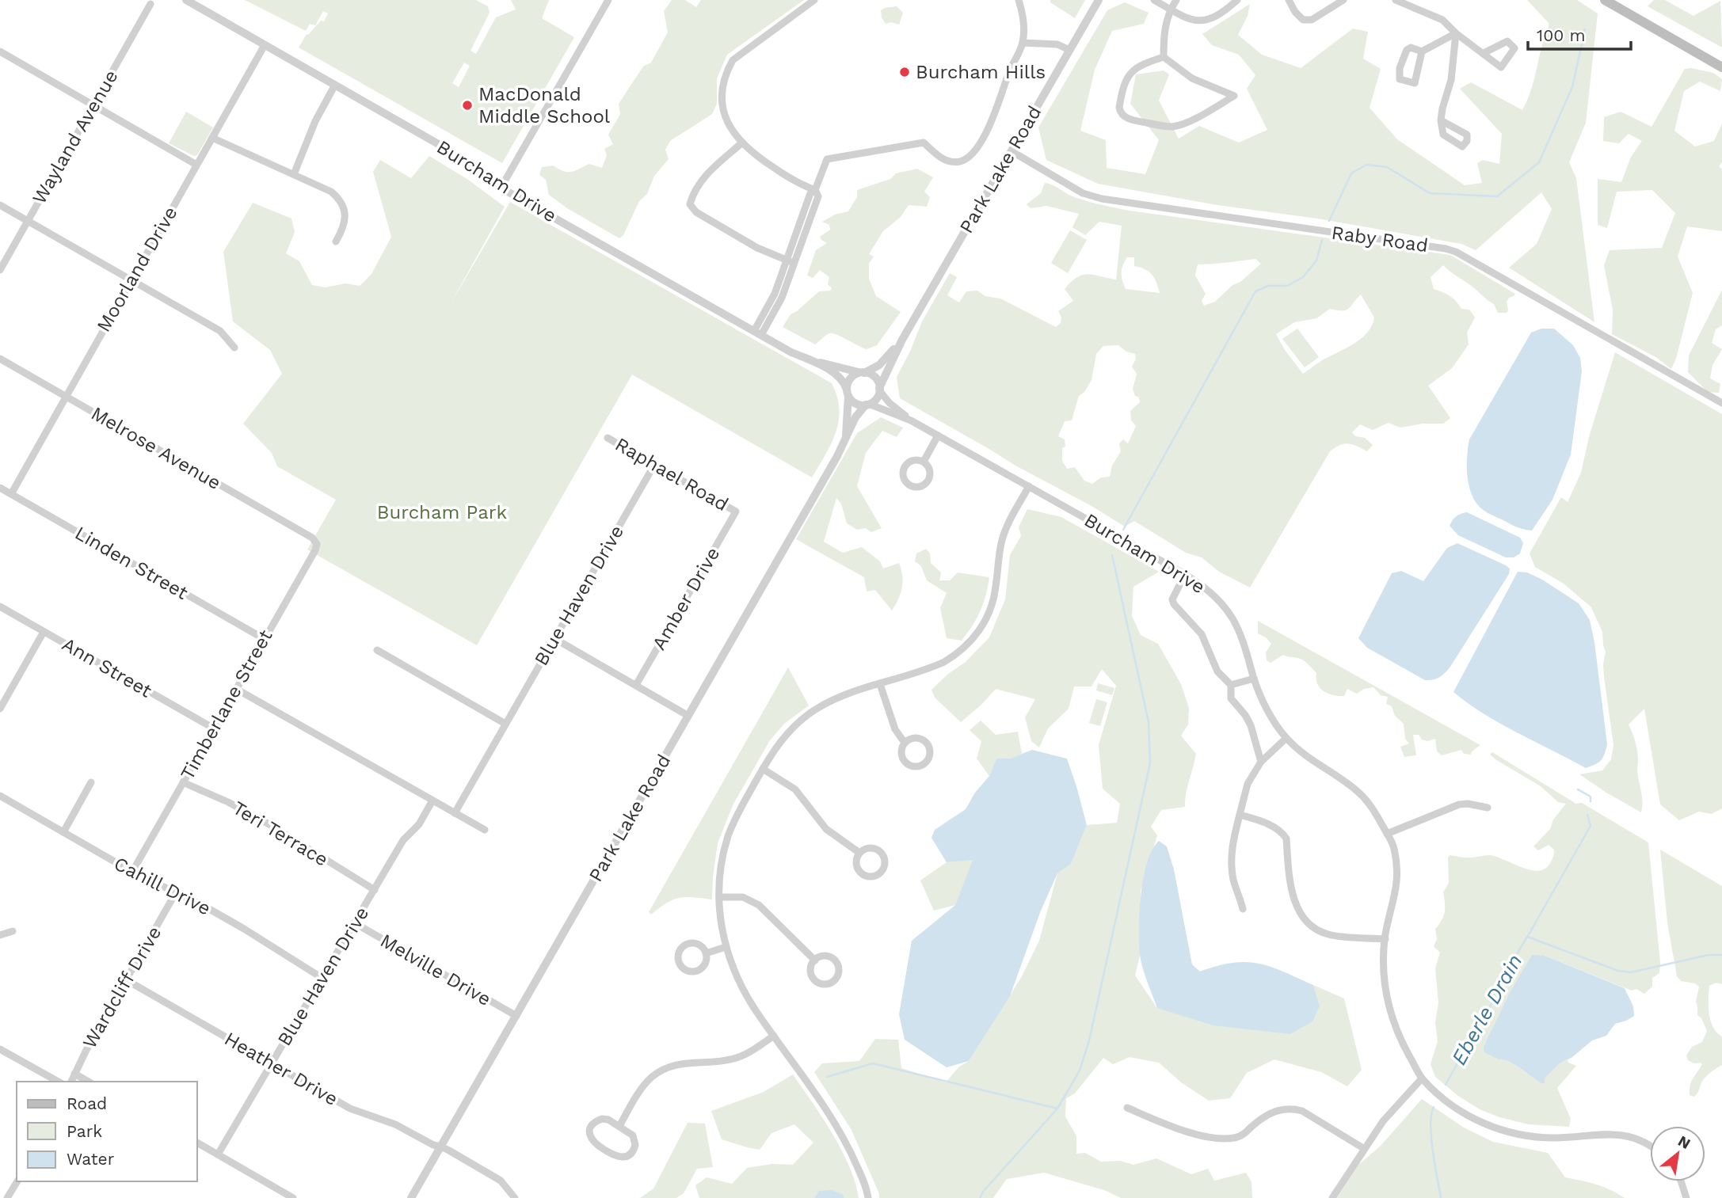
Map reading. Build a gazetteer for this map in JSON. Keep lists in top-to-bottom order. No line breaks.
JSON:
{"streets":{"street":["Wayland Avenue","Park Lake Road","Burcham Drive","Raby Road","Moorland Drive","Melrose Avenue","Raphael Road","Linden Street","Blue Haven Drive","Amber Drive","Ann Street","Timberlane Street","Teri Terrace","Cahill Drive","Melville Drive","Wardcliff Drive","Heather Drive"]},"crossings":[["Park Lake Road","Burcham Drive"],["Park Lake Road","Raby Road"],["Park Lake Road","Melville Drive"],["Park Lake Road","Heather Drive"],["Burcham Drive","Moorland Drive"],["Moorland Drive","Melrose Avenue"],["Moorland Drive","Linden Street"],["Melrose Avenue","Timberlane Street"],["Raphael Road","Blue Haven Drive"],["Raphael Road","Amber Drive"],["Linden Street","Timberlane Street"],["Blue Haven Drive","Teri Terrace"],["Blue Haven Drive","Cahill Drive"],["Blue Haven Drive","Melville Drive"],["Blue Haven Drive","Heather Drive"],["Ann Street","Timberlane Street"],["Timberlane Street","Teri Terrace"],["Timberlane Street","Cahill Drive"],["Cahill Drive","Wardcliff Drive"],["Wardcliff Drive","Heather Drive"]],"water":["Eberle Drain"],"parks":["Burcham Park"],"places":["Burcham Hills","MacDonald Middle School"],"legend":["Road","Park","Water"],"scale_bar":"100 m","north":"top right"}
